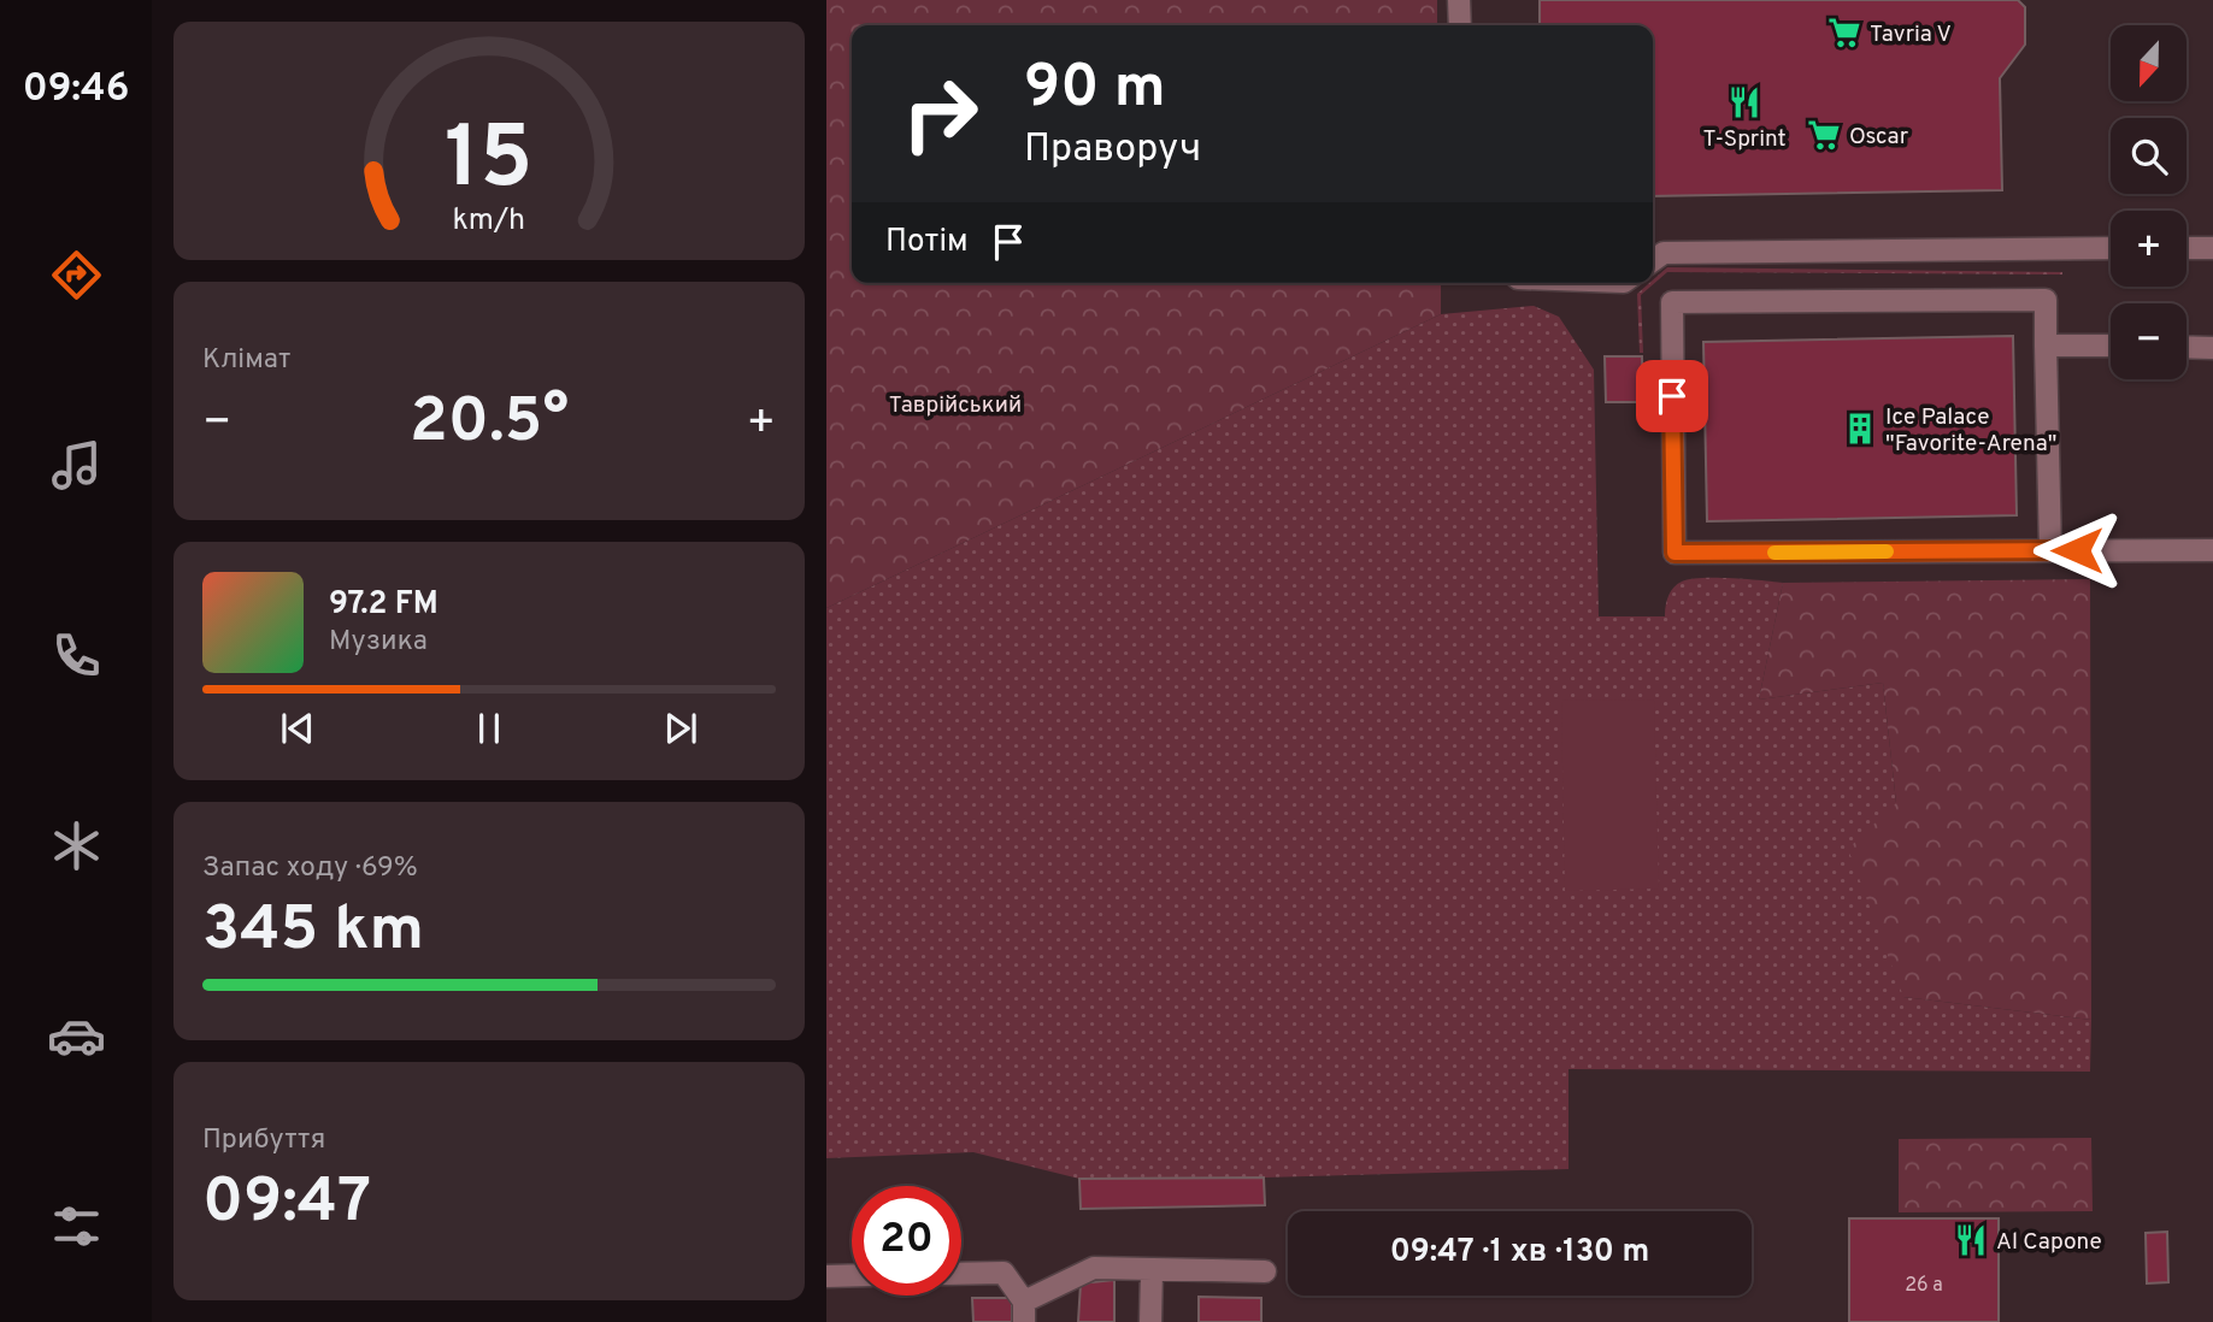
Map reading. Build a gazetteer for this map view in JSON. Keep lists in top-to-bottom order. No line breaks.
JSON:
{"parks":["Таврійський"],"places":{"supermarket":["Tavria V","Oscar"],"restaurant":["T-Sprint","Al Capone"],"building":["Ice Palace \"Favorite-Arena\""]},"house_numbers":["26 а"],"north":"bottom","page":{"tabs":"09:46","map_buttons":["+","−"],"turn":["90 m","Праворуч"],"then":"Потім","tile":["Клімат",["Запас ходу · 69%","345 km"],["Прибуття","09:47"]],"heat":["−","20.5°","+"],"song":["97.2 FM","Музика"],"limit":"20","trip":"09:47 · 1 хв · 130 m","gauge":["15","km/h"]}}
